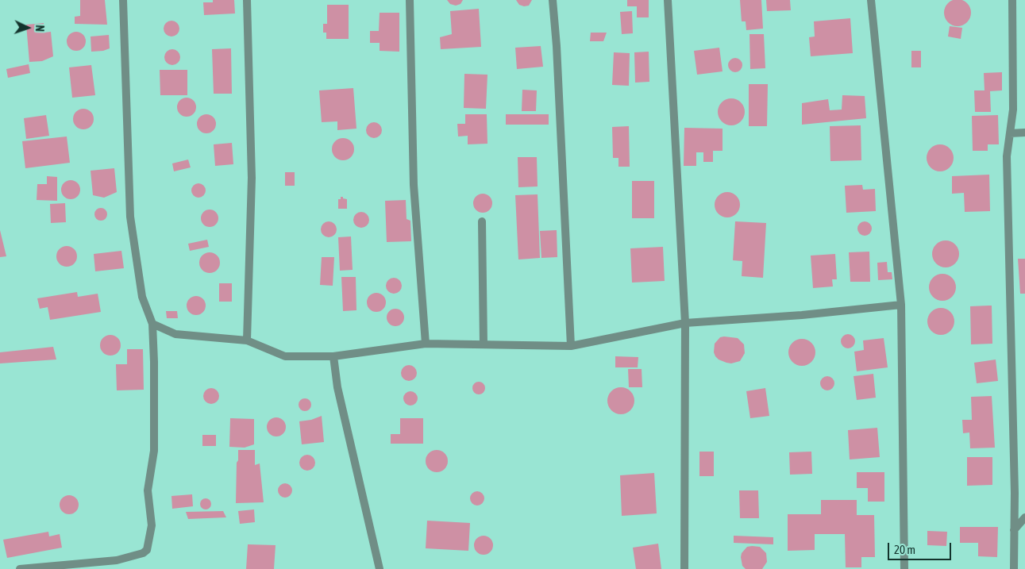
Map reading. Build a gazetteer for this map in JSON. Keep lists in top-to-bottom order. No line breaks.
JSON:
{"scale_bar":"20 m","north":"right"}
